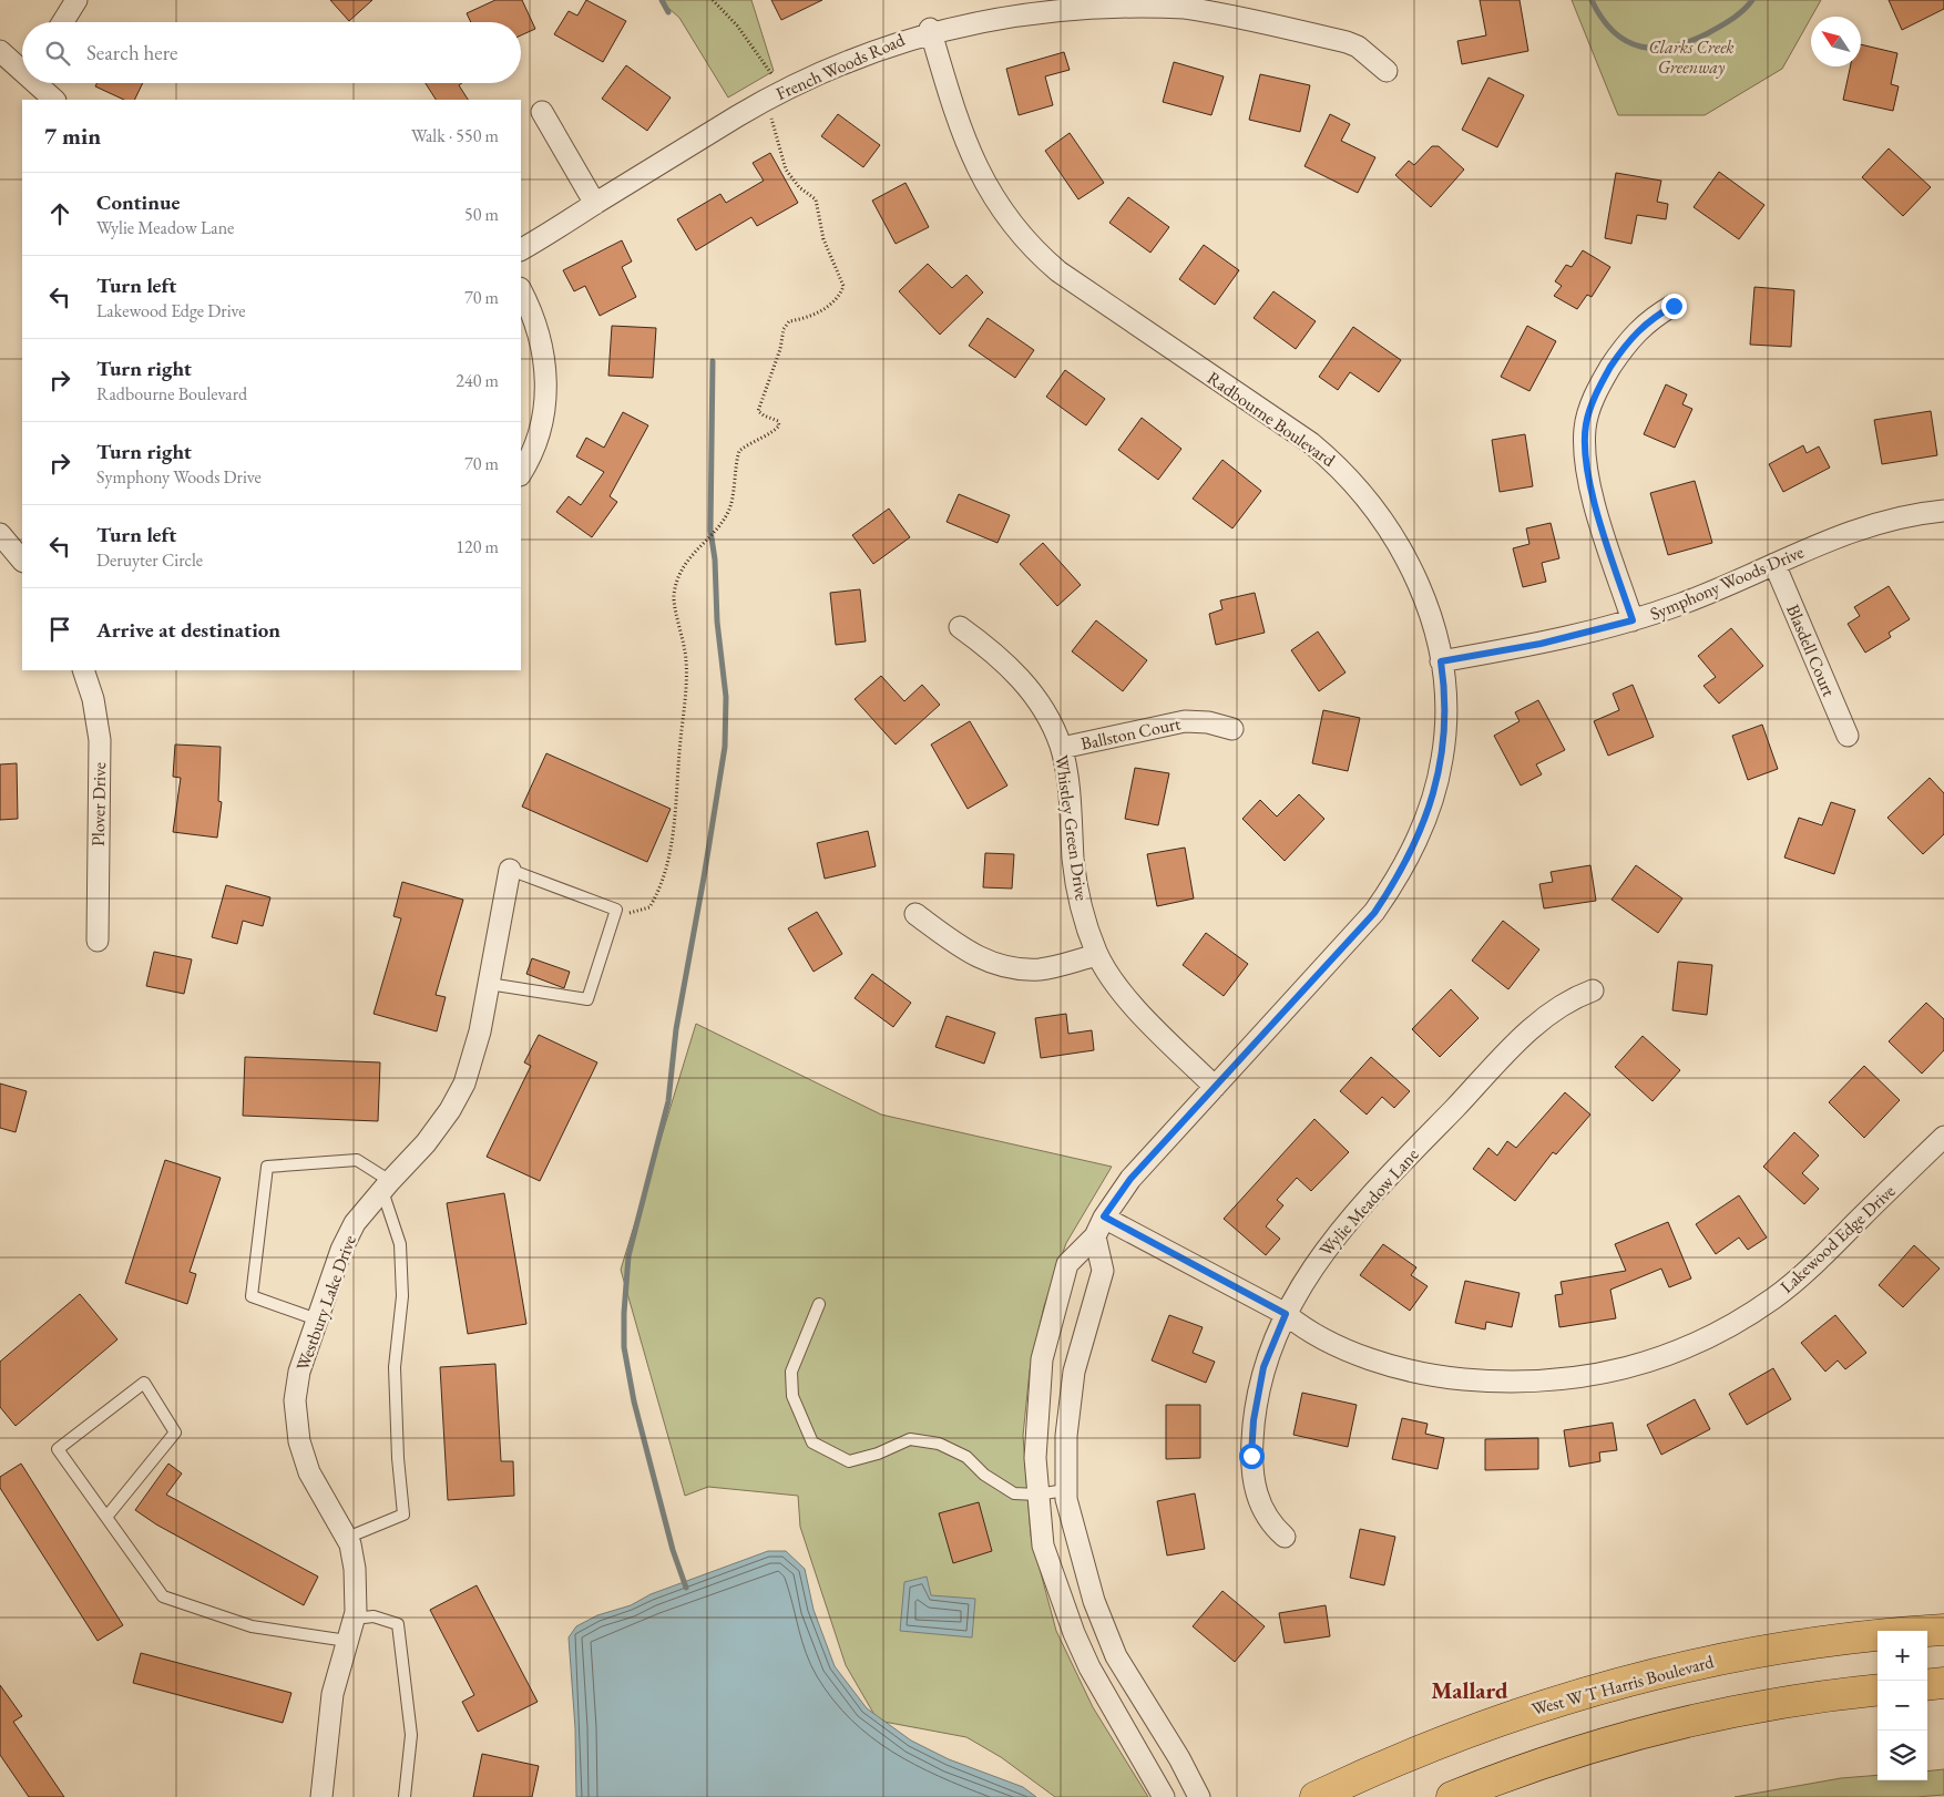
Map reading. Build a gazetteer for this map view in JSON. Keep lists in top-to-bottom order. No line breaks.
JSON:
{"streets":{"main road":["West W T Harris Boulevard"],"street":["French Woods Road","Radbourne Boulevard","Symphony Woods Drive","Blasdell Court","Ballston Court","Plover Drive","Whistley Green Drive","Wylie Meadow Lane","Lakewood Edge Drive","Westbury Lake Drive"]},"crossings":[["French Woods Road","Radbourne Boulevard"],["Radbourne Boulevard","Symphony Woods Drive"],["Radbourne Boulevard","Whistley Green Drive"],["Radbourne Boulevard","Lakewood Edge Drive"],["Symphony Woods Drive","Blasdell Court"],["Ballston Court","Whistley Green Drive"],["Wylie Meadow Lane","Lakewood Edge Drive"]],"districts":["Mallard"],"parks":["Clarks Creek Greenway"],"north":"top left","page":{"search":"Search here","heading":["7 min","Walk · 550 m"],"list":[["Continue","Wylie Meadow Lane","50 m"],["Turn left","Lakewood Edge Drive","70 m"],["Turn right","Radbourne Boulevard","240 m"],["Turn right","Symphony Woods Drive","70 m"],["Turn left","Deruyter Circle","120 m"],"Arrive at destination"],"map_buttons":["+","−"]}}
